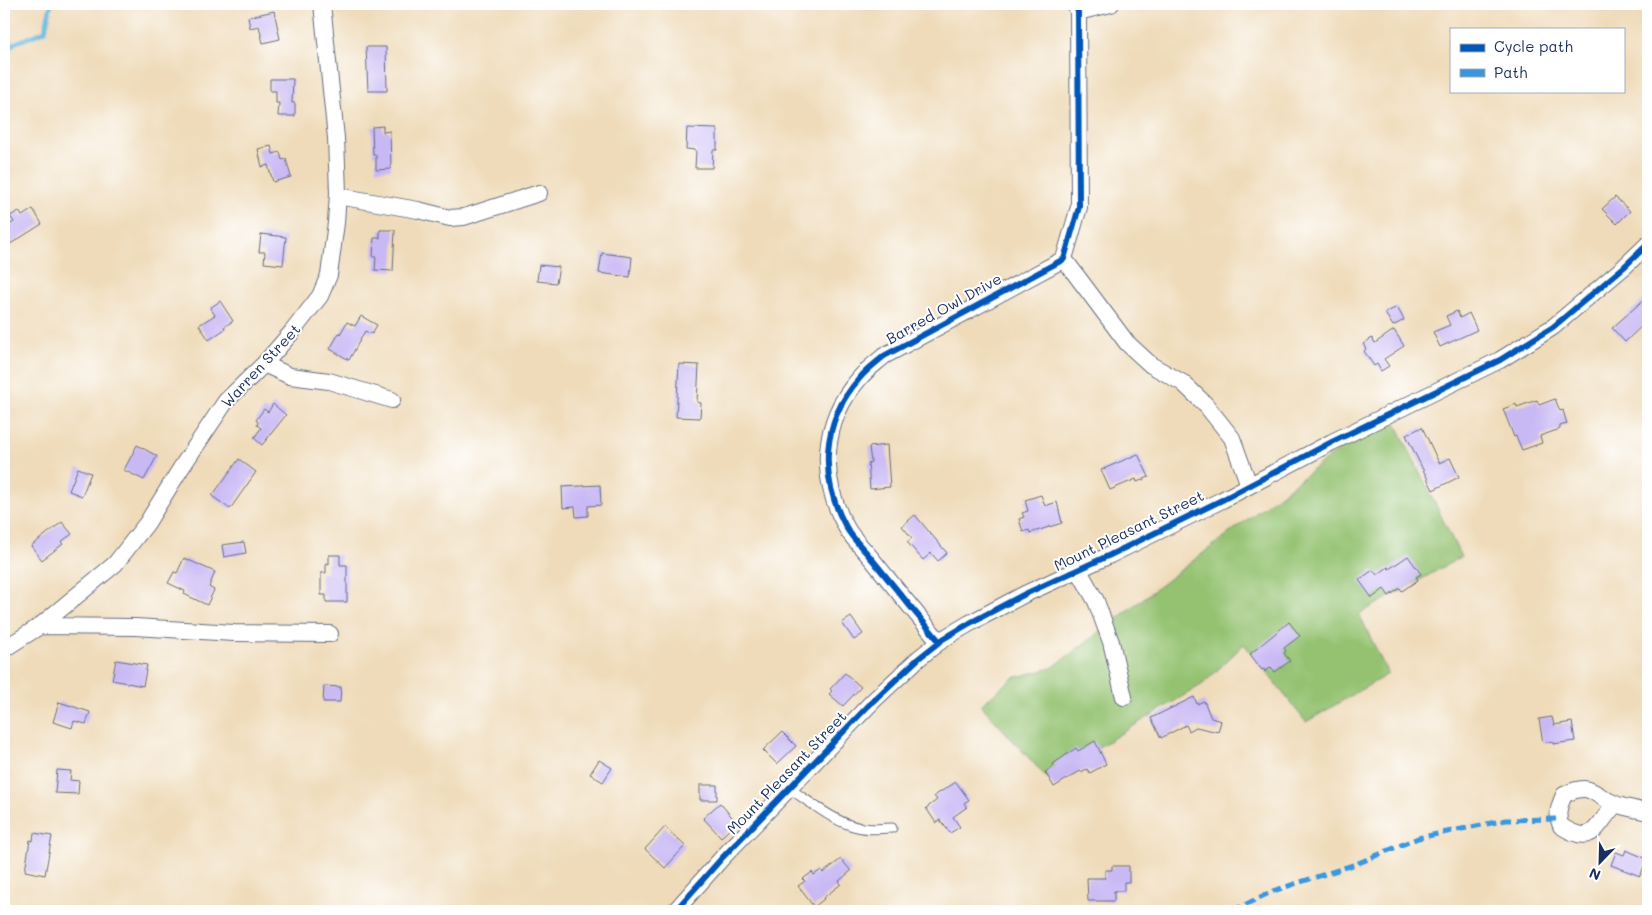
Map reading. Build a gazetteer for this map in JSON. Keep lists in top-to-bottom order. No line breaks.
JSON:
{"streets":{"street":["Barred Owl Drive","Warren Street","Mount Pleasant Street"]},"crossings":[["Barred Owl Drive","Mount Pleasant Street"]],"legend":["Cycle path","Path"],"north":"bottom left"}
